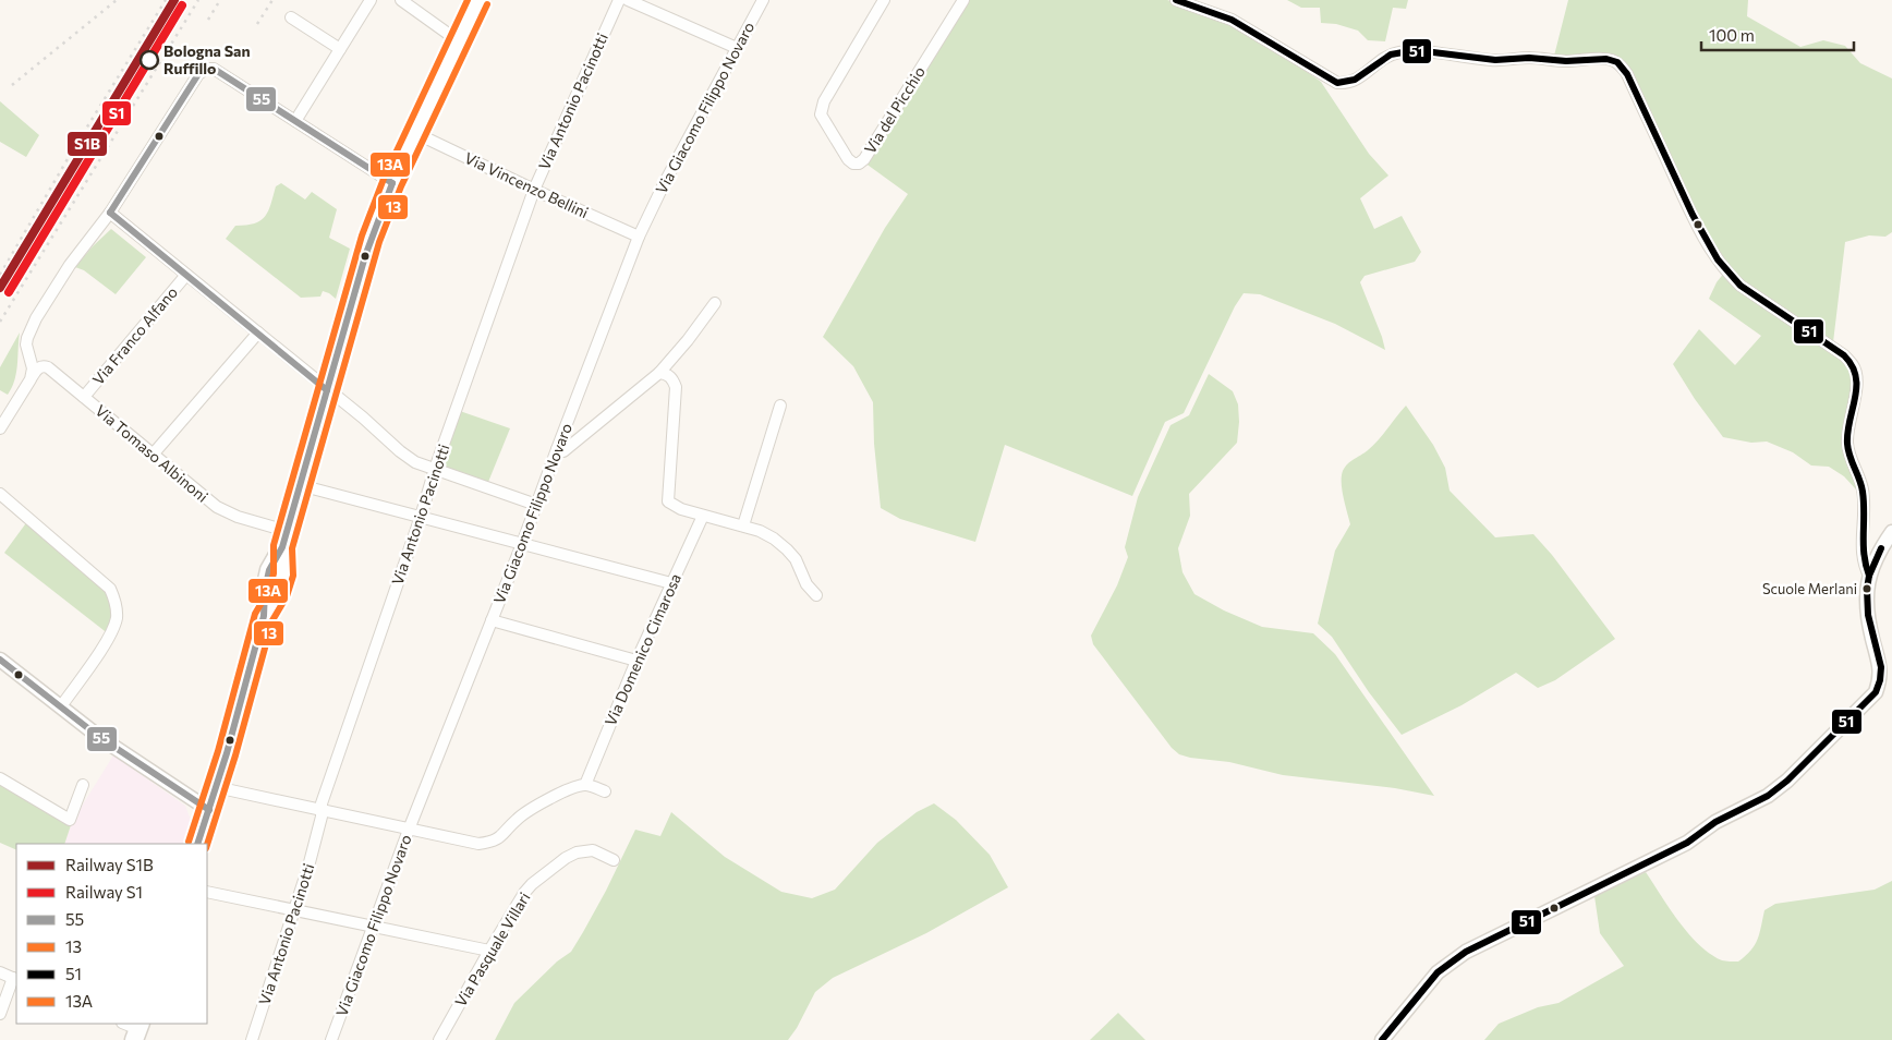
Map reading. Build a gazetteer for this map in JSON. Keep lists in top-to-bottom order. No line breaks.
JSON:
{"streets":{"street":["Via Antonio Pacinotti","Via Giacomo Filippo Novaro","Via del Picchio","Via Vincenzo Bellini","Via Franco Alfano","Via Tomaso Albinoni","Via Domenico Cimarosa","Via Pasquale Villari"]},"crossings":[["Via Antonio Pacinotti","Via Vincenzo Bellini"],["Via Giacomo Filippo Novaro","Via Vincenzo Bellini"],["Via Franco Alfano","Via Tomaso Albinoni"]],"places":["Bologna San Ruffillo","Scuole Merlani"],"lines":["rail line S1B","transit line 51","transit line 13A","transit line 13","rail line S1","transit line 55"],"legend":["Railway S1B","Railway S1","55","13","51","13A"],"scale_bar":"100 m"}
